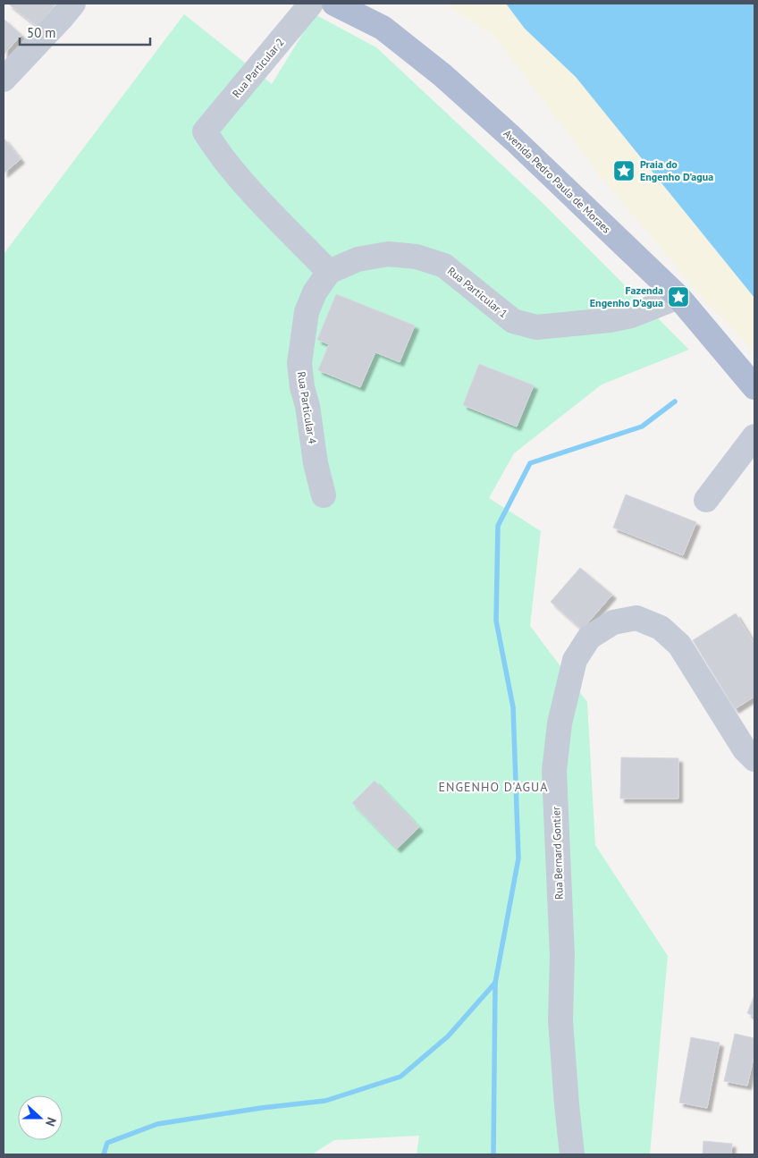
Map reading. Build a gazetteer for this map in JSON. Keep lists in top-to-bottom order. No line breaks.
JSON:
{"streets":{"main road":["Avenida Pedro Paula de Moraes"],"street":["Rua Particular 2","Rua Particular 1","Rua Particular 4","Rua Bernard Gontier"]},"crossings":[["Rua Particular 2","Rua Particular 1"],["Rua Particular 2","Rua Particular 4"],["Avenida Pedro Paula de Moraes","Rua Particular 1"],["Rua Particular 1","Rua Particular 4"]],"districts":["ENGENHO D'AGUA"],"places":{"place":["Praia do Engenho D'agua","Fazenda Engenho D'agua"]},"scale_bar":"50 m","north":"right"}
